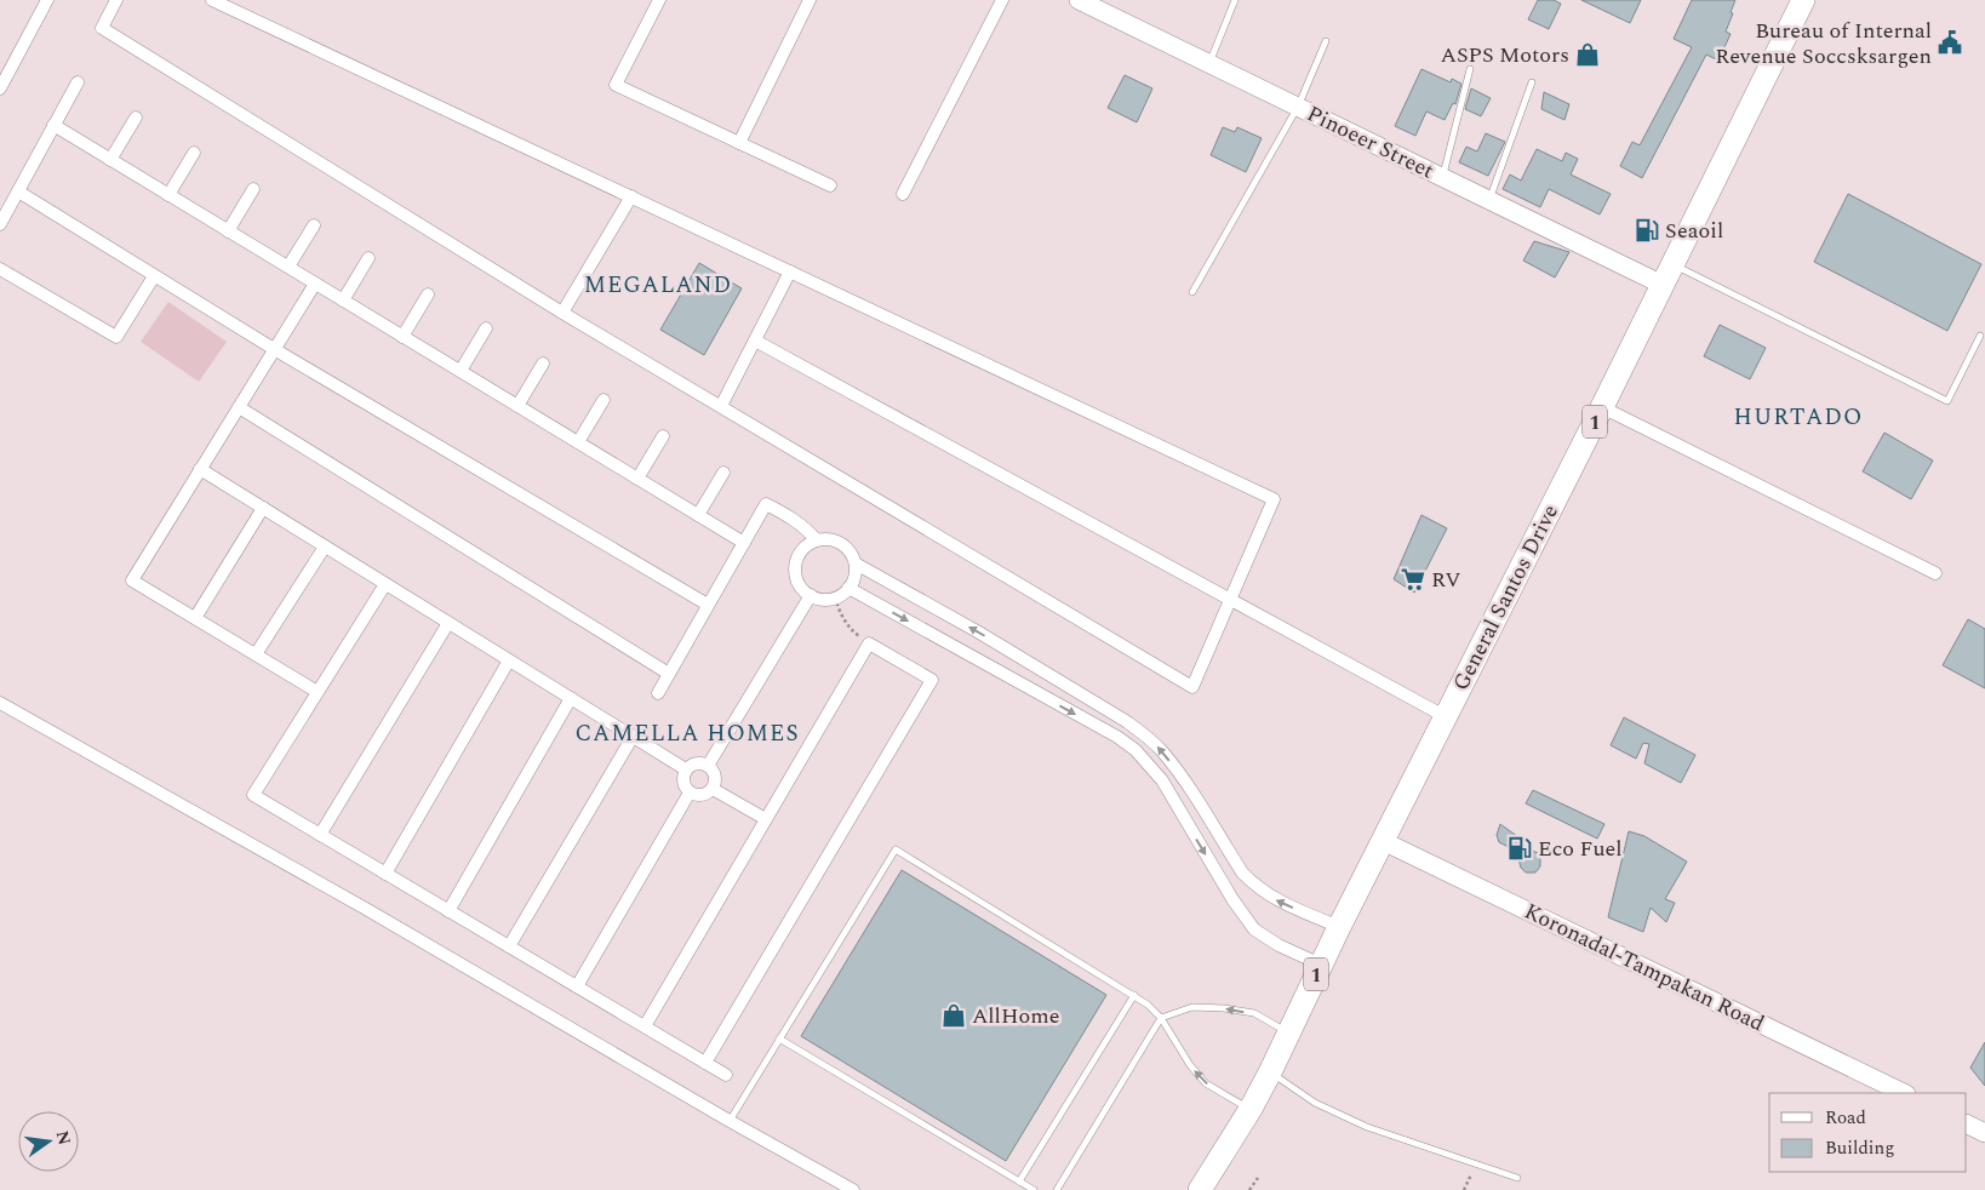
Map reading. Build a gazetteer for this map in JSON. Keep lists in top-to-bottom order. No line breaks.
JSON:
{"streets":{"highway":["1","General Santos Drive"],"main road":["Pinoeer Street","Koronadal-Tampakan Road"]},"crossings":[["Pinoeer Street","General Santos Drive"],["General Santos Drive","Koronadal-Tampakan Road"]],"districts":["MEGALAND","HURTADO","CAMELLA HOMES"],"places":{"public building":["Bureau of Internal Revenue Soccsksargen"],"shop":["ASPS Motors","AllHome"],"fuel station":["Seaoil","Eco Fuel"],"supermarket":["RV"]},"legend":["Road","Building"],"north":"right"}
